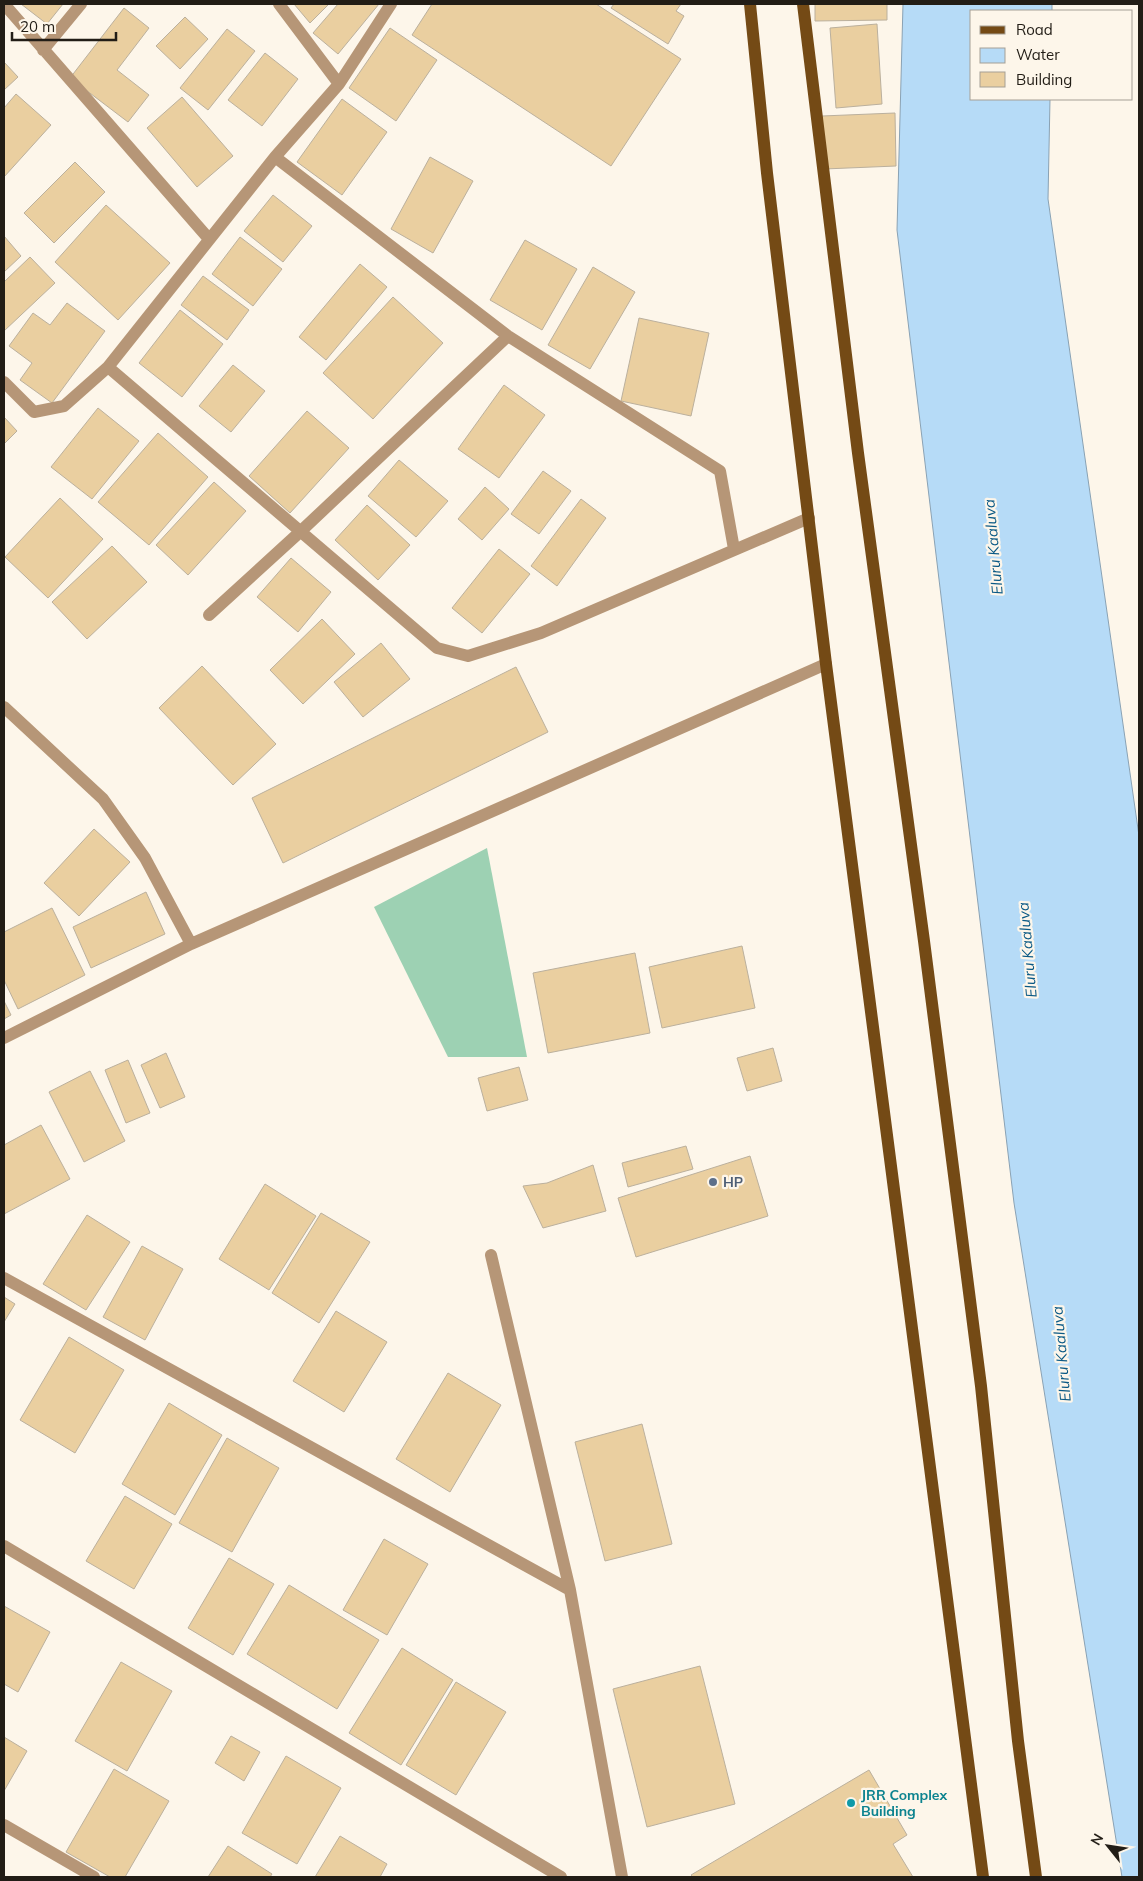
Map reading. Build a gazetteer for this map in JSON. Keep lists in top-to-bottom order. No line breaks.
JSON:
{"water":["Eluru Kaaluva"],"places":["HP","JRR Complex Building"],"legend":["Road","Water","Building"],"scale_bar":"20 m","north":"top left"}
